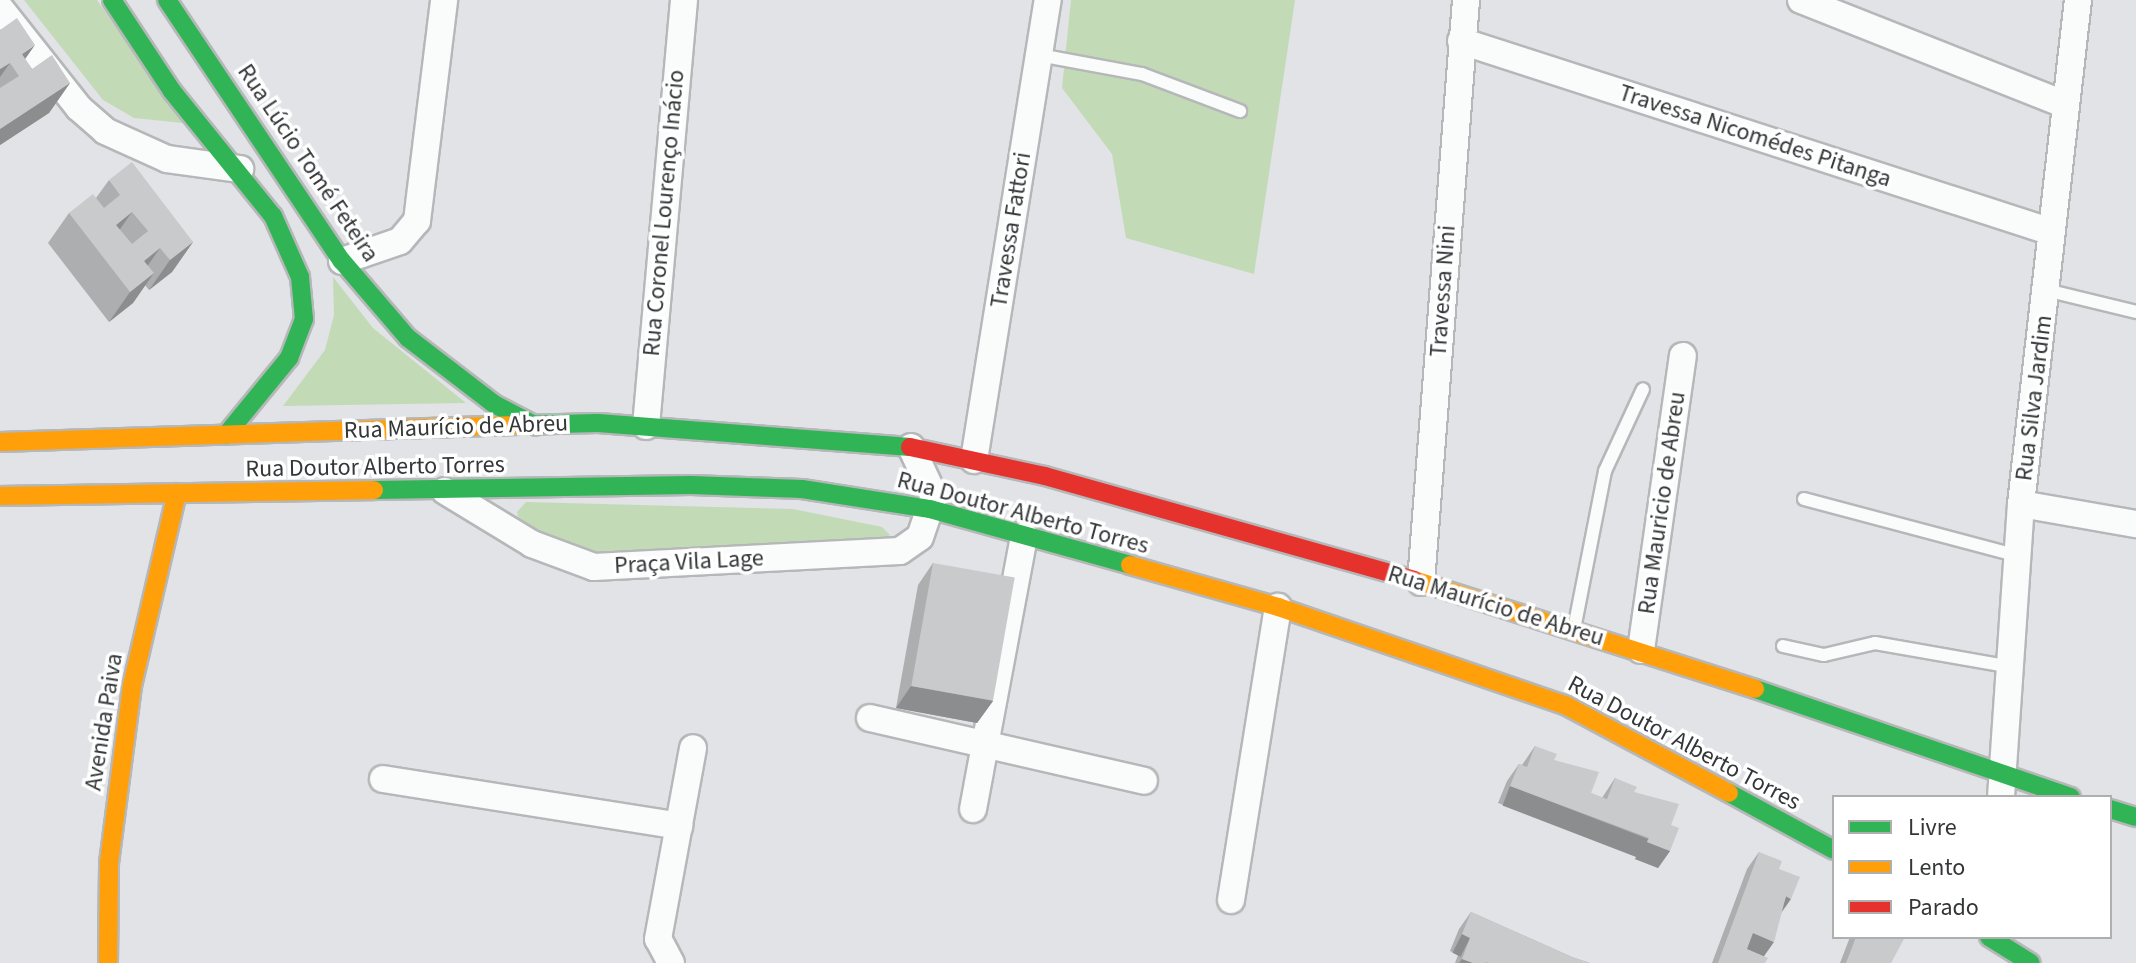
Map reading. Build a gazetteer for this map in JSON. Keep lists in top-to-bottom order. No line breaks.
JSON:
{"streets":{"main road":["Rua Lúcio Tomé Feteira","Rua Maurício de Abreu","Rua Doutor Alberto Torres","Avenida Paiva"],"street":["Travessa Nicomédes Pitanga","Rua Coronel Lourenço Inácio","Travessa Fattori","Travessa Nini","Rua Silva Jardim","Rua Mauricio de Abreu","Praça Vila Lage"]},"crossings":[["Travessa Nicomédes Pitanga","Travessa Nini"],["Travessa Nicomédes Pitanga","Rua Silva Jardim"],["Rua Lúcio Tomé Feteira","Rua Maurício de Abreu"],["Rua Coronel Lourenço Inácio","Rua Maurício de Abreu"],["Travessa Fattori","Rua Maurício de Abreu"],["Travessa Nini","Rua Maurício de Abreu"],["Rua Silva Jardim","Rua Maurício de Abreu"],["Rua Maurício de Abreu","Rua Mauricio de Abreu"],["Rua Doutor Alberto Torres","Praça Vila Lage"],["Rua Doutor Alberto Torres","Avenida Paiva"]],"legend":["Livre","Lento","Parado"]}
